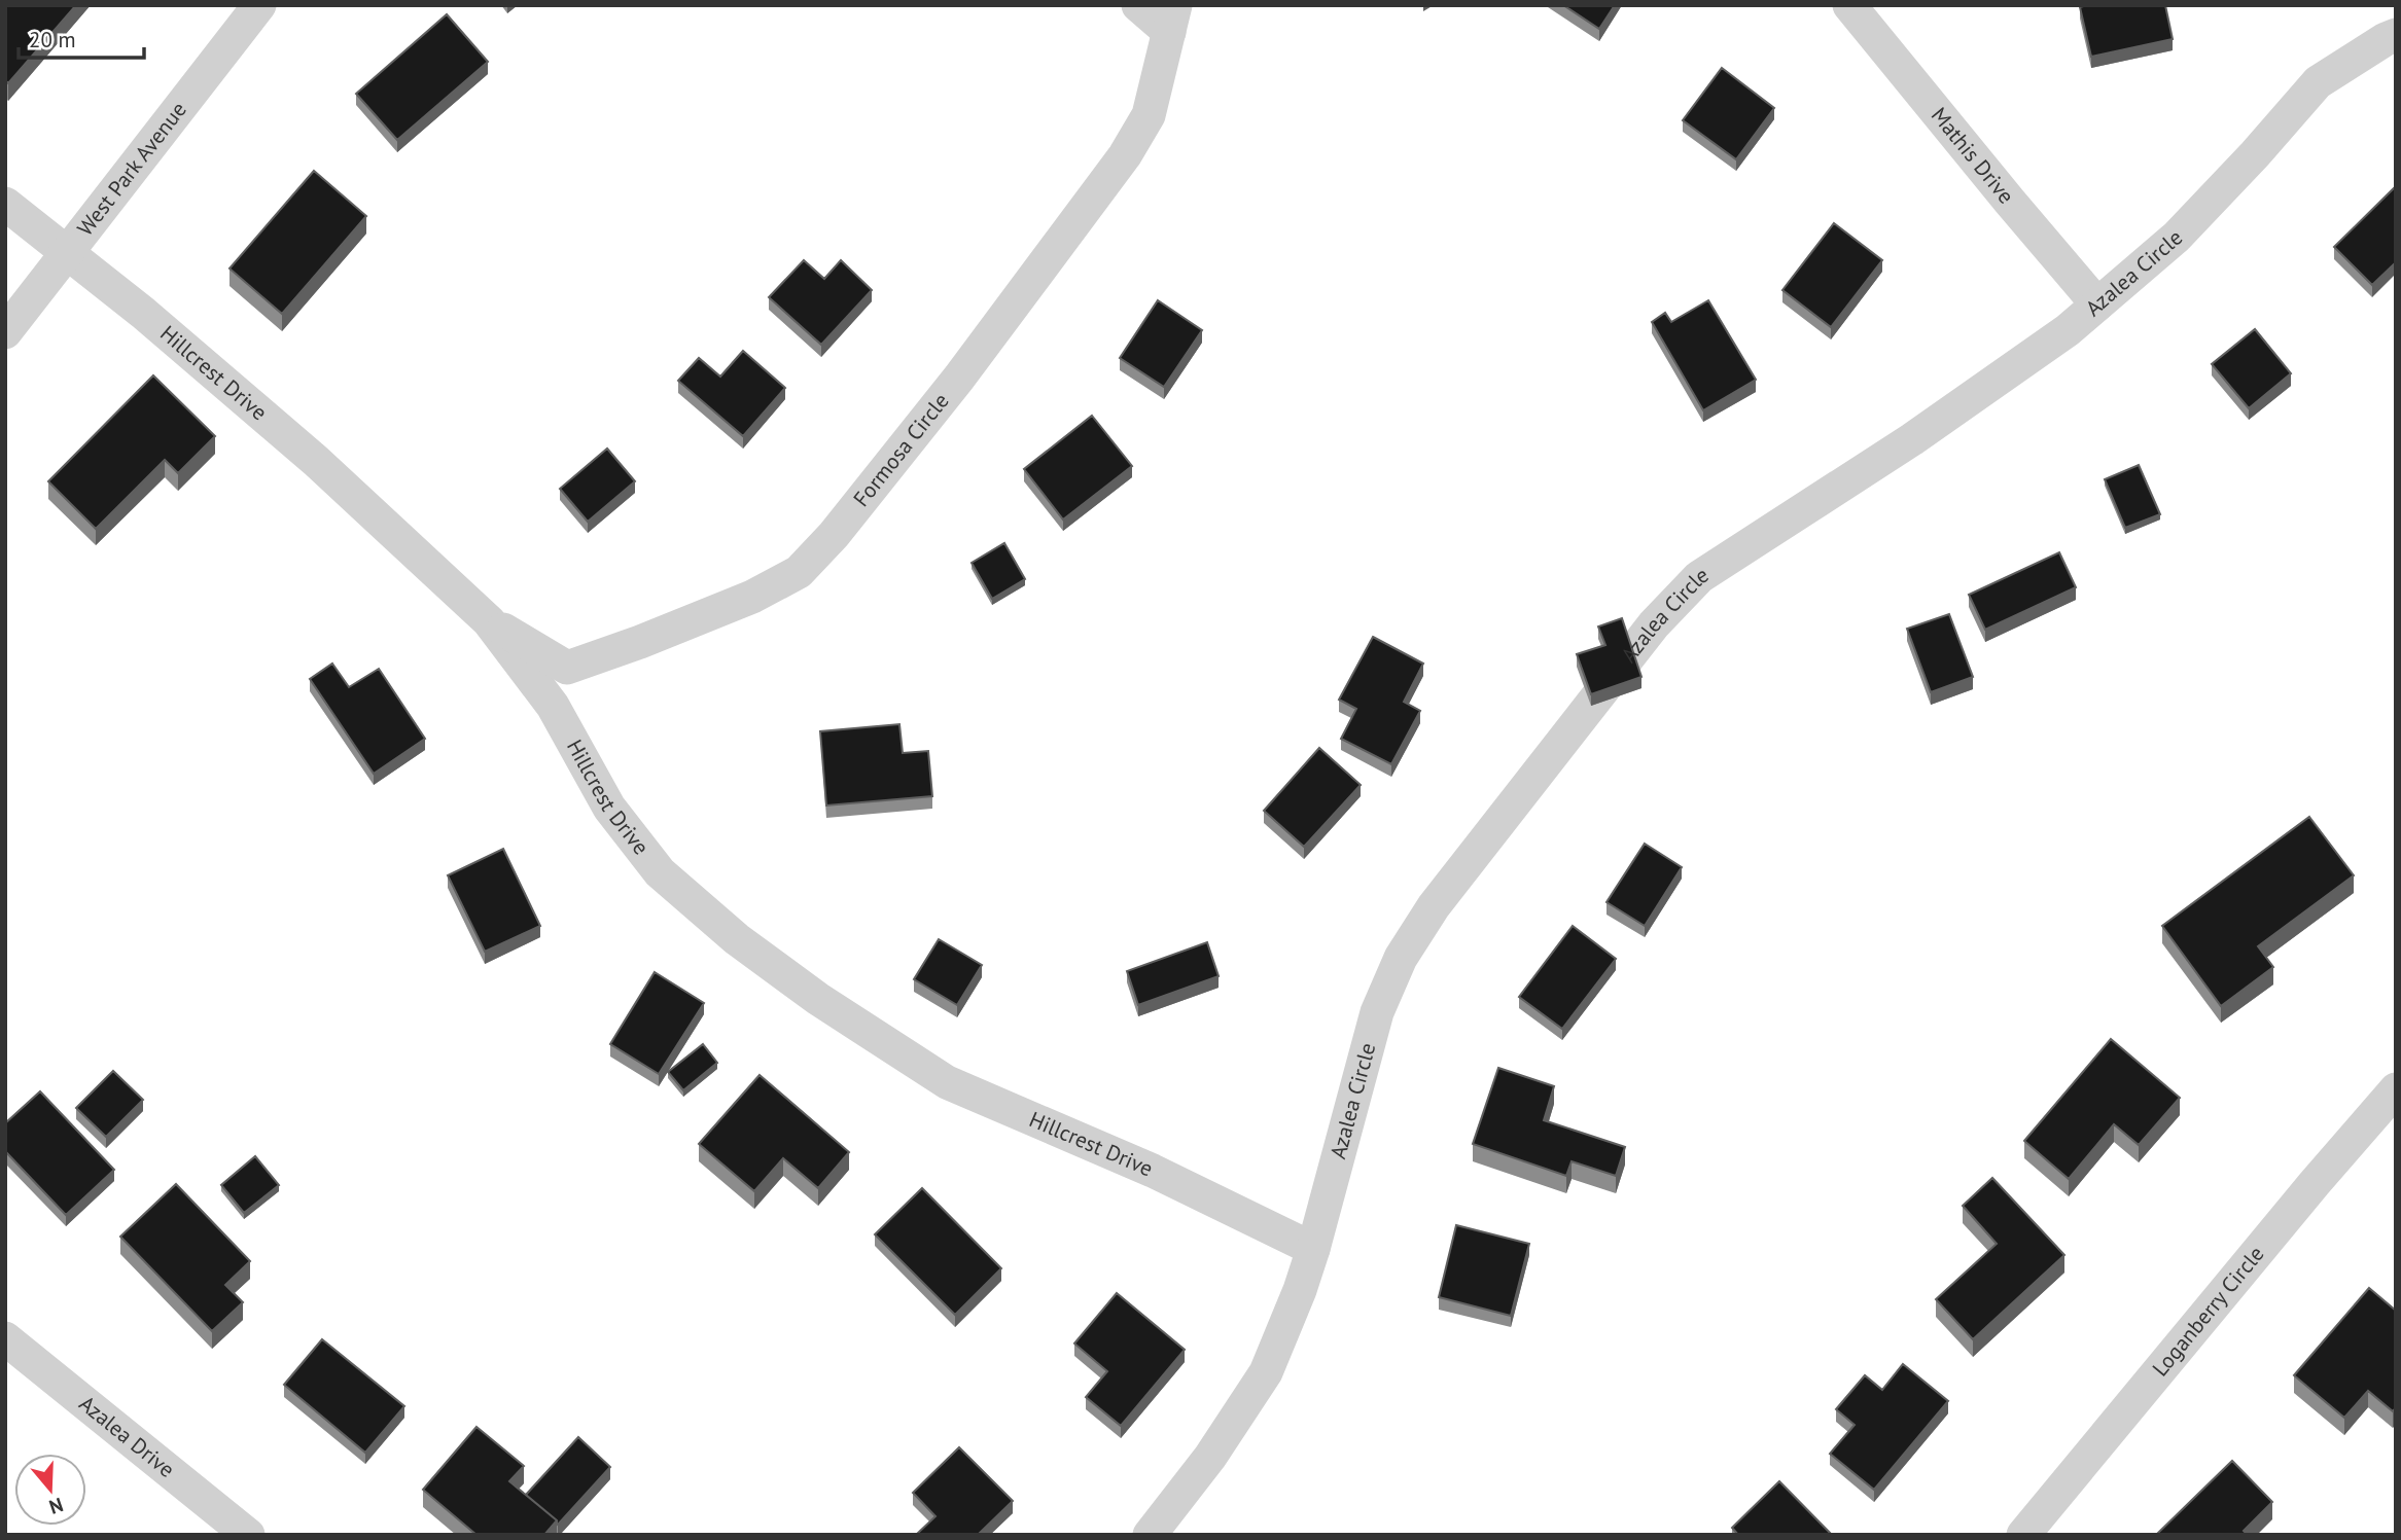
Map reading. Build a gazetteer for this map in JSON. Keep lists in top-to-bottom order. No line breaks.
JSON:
{"streets":{"street":["Mathis Drive","West Park Avenue","Azalea Circle","Hillcrest Drive","Formosa Circle","Loganberry Circle","Azalea Drive"]},"crossings":[["Mathis Drive","Azalea Circle"],["West Park Avenue","Hillcrest Drive"],["Azalea Circle","Hillcrest Drive"],["Hillcrest Drive","Formosa Circle"]],"scale_bar":"20 m","north":"bottom"}
